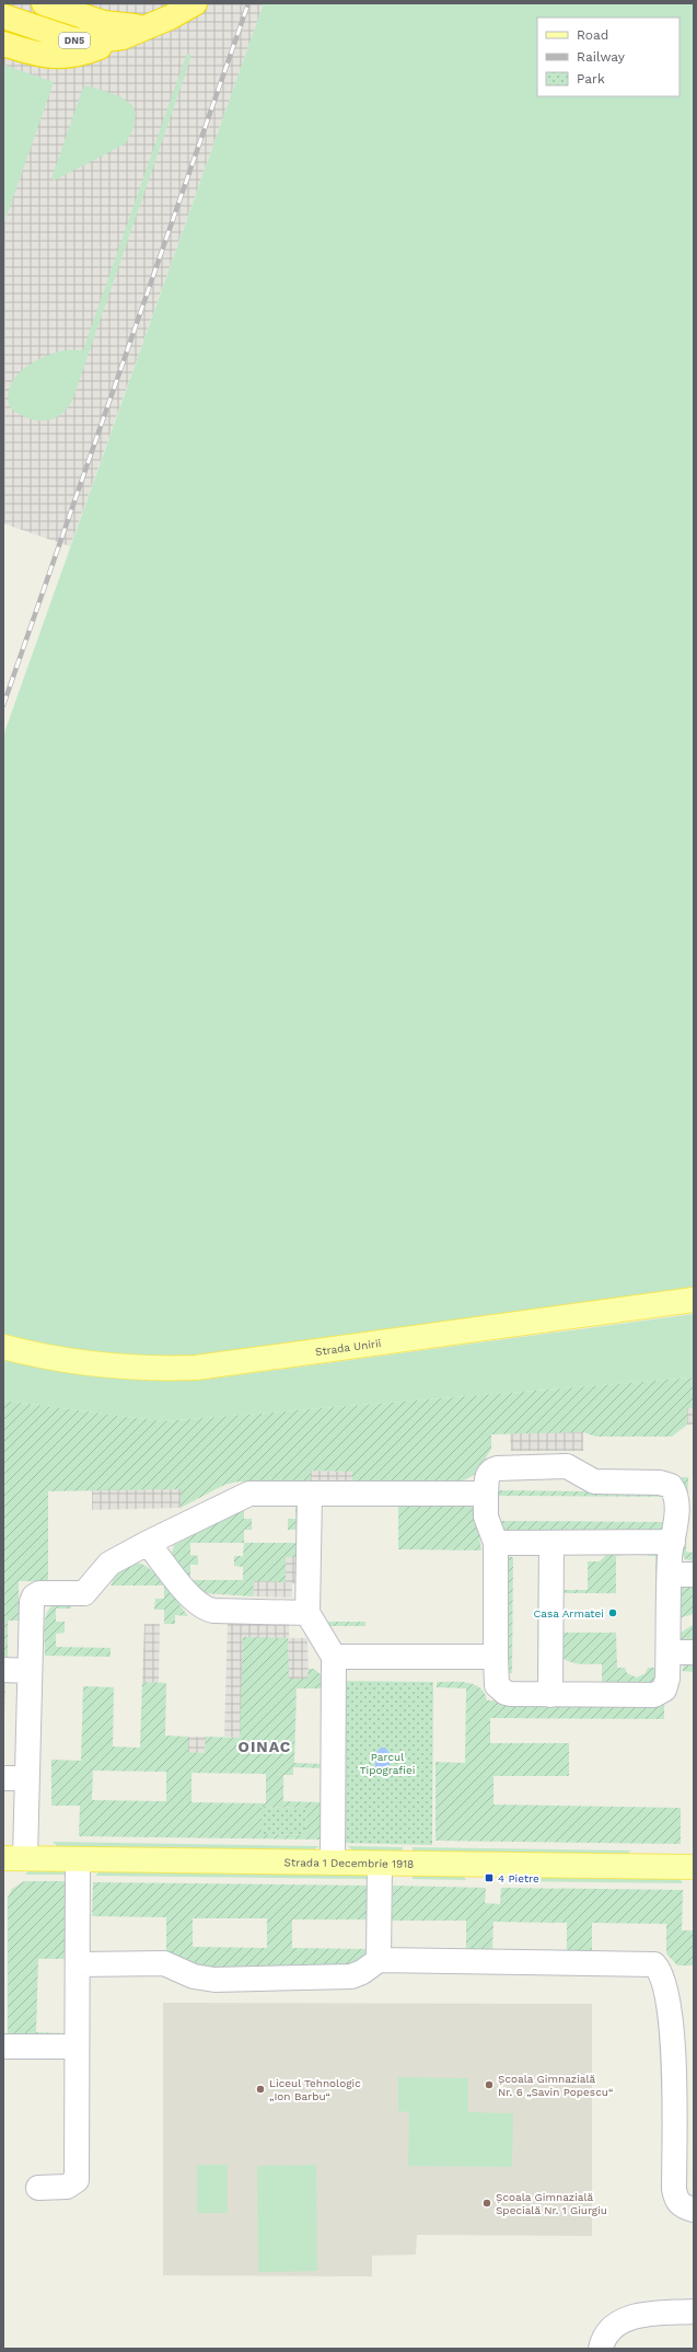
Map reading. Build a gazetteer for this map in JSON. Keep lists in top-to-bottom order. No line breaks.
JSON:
{"streets":{"highway":["DN5"],"main road":["Strada Unirii","Strada 1 Decembrie 1918"]},"districts":["OINAC"],"parks":["Parcul Tipografiei"],"places":{"other":["Casa Armatei","Școala Gimnazială Nr. 6 „Savin Popescu“","Liceul Tehnologic „Ion Barbu“","Școala Gimnazială Specială Nr. 1 Giurgiu"],"transit":["4 Pietre"]},"legend":["Road","Railway","Park"]}
